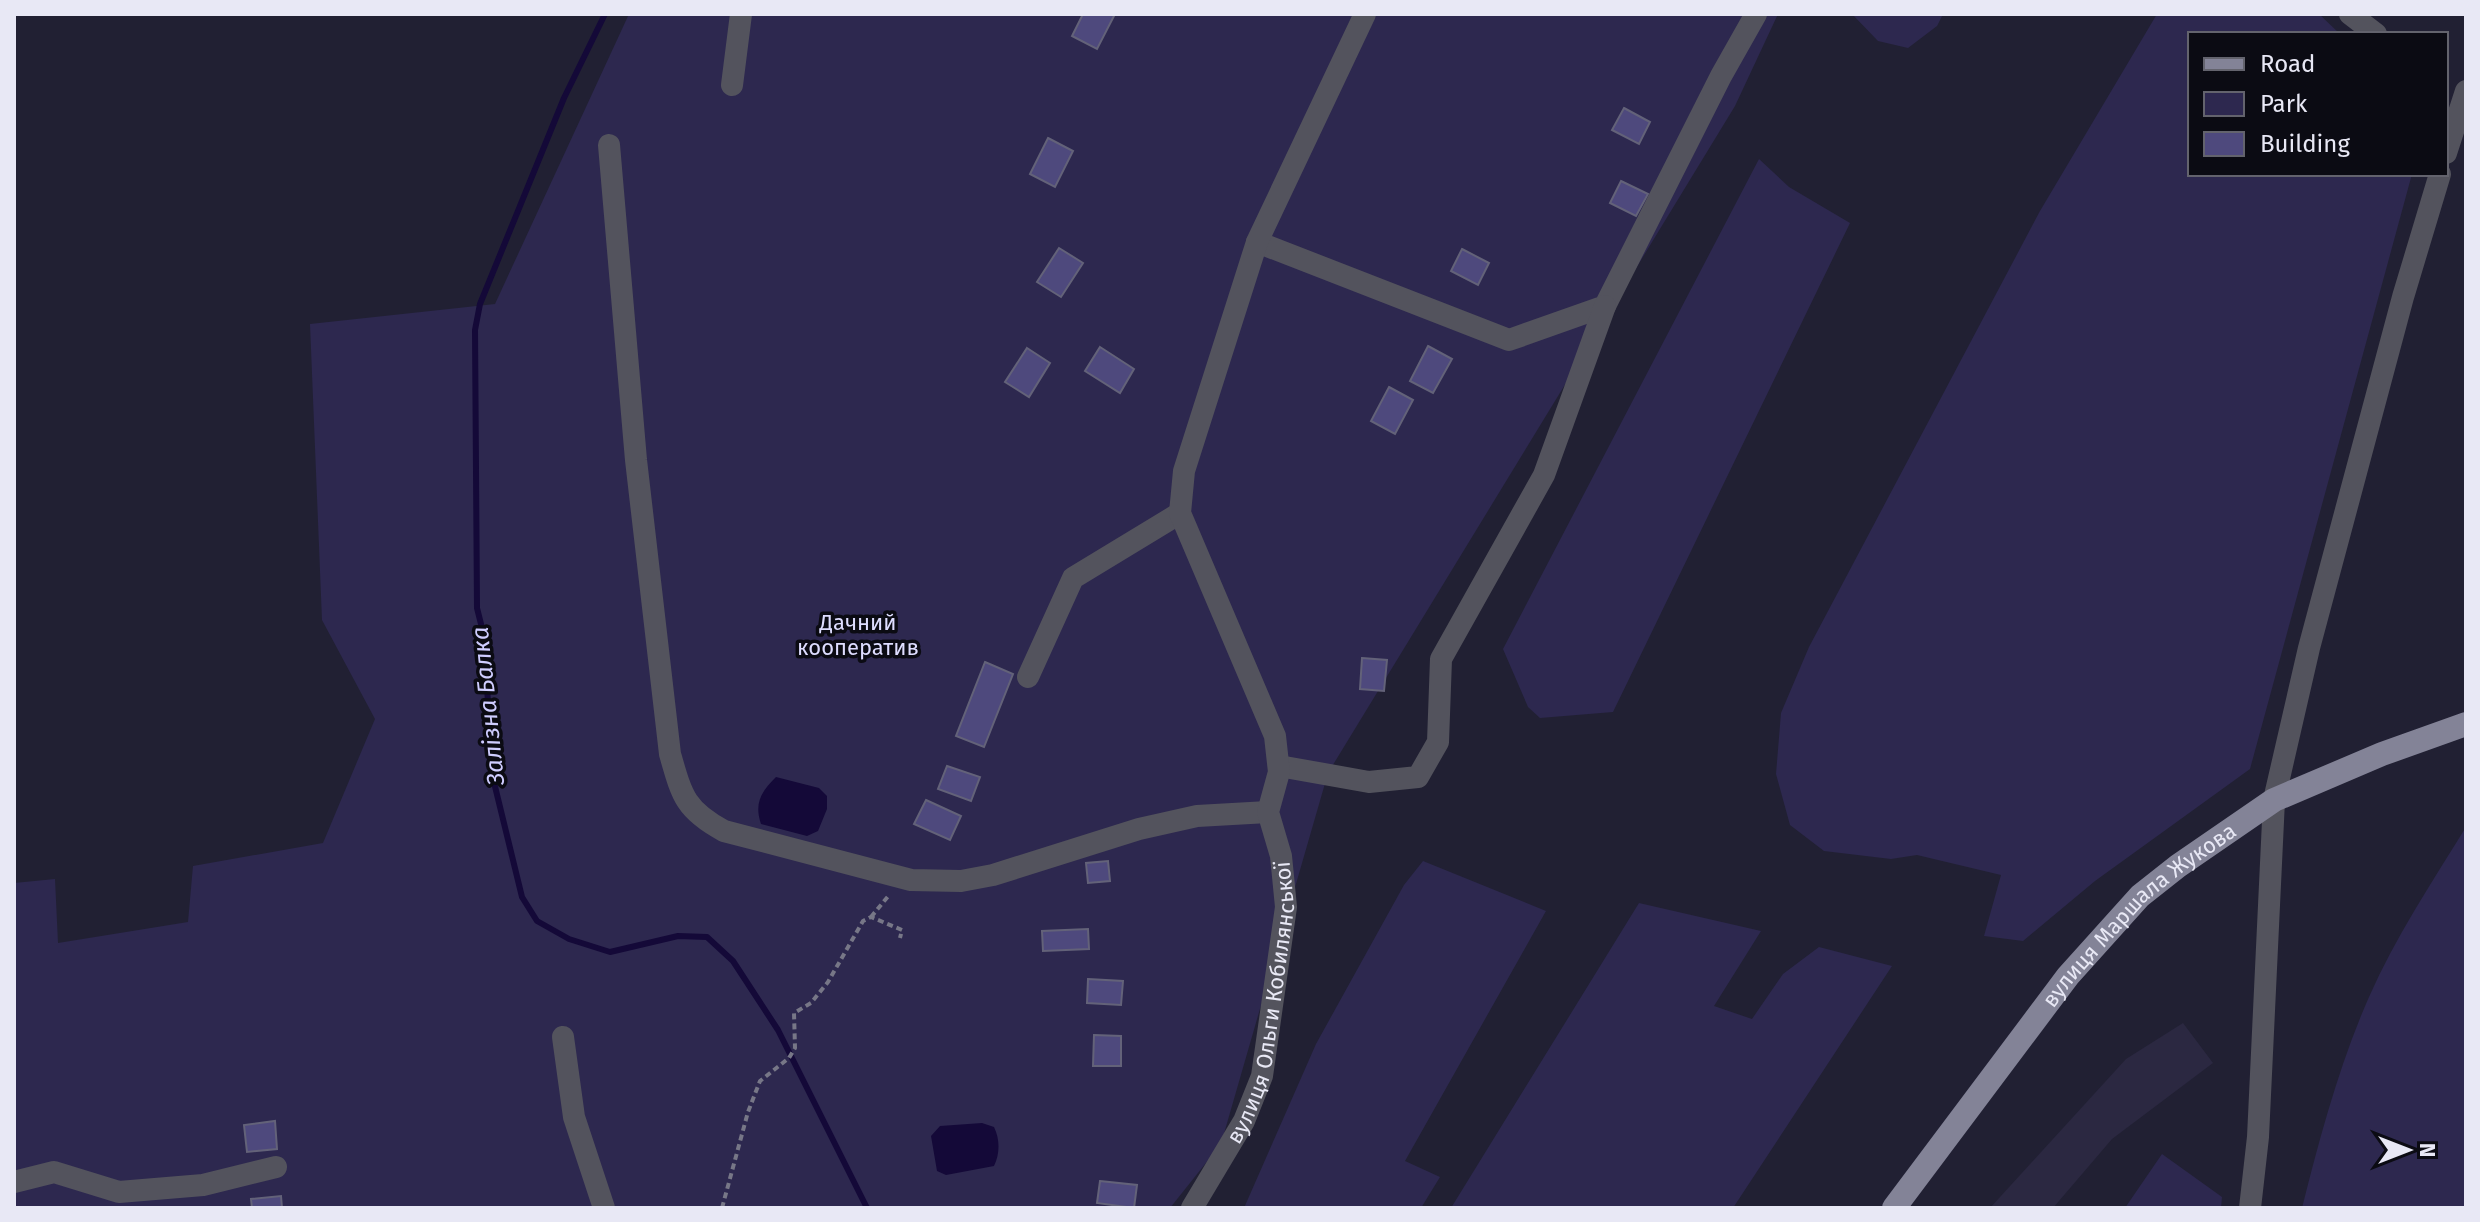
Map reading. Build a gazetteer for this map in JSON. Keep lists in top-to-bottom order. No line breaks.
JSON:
{"streets":{"main road":["вулиця Маршала Жукова"],"street":["вулиця Ольги Кобилянської"]},"water":["Залізна Балка"],"parks":["Дачний кооператив"],"legend":["Road","Park","Building"],"north":"right"}
